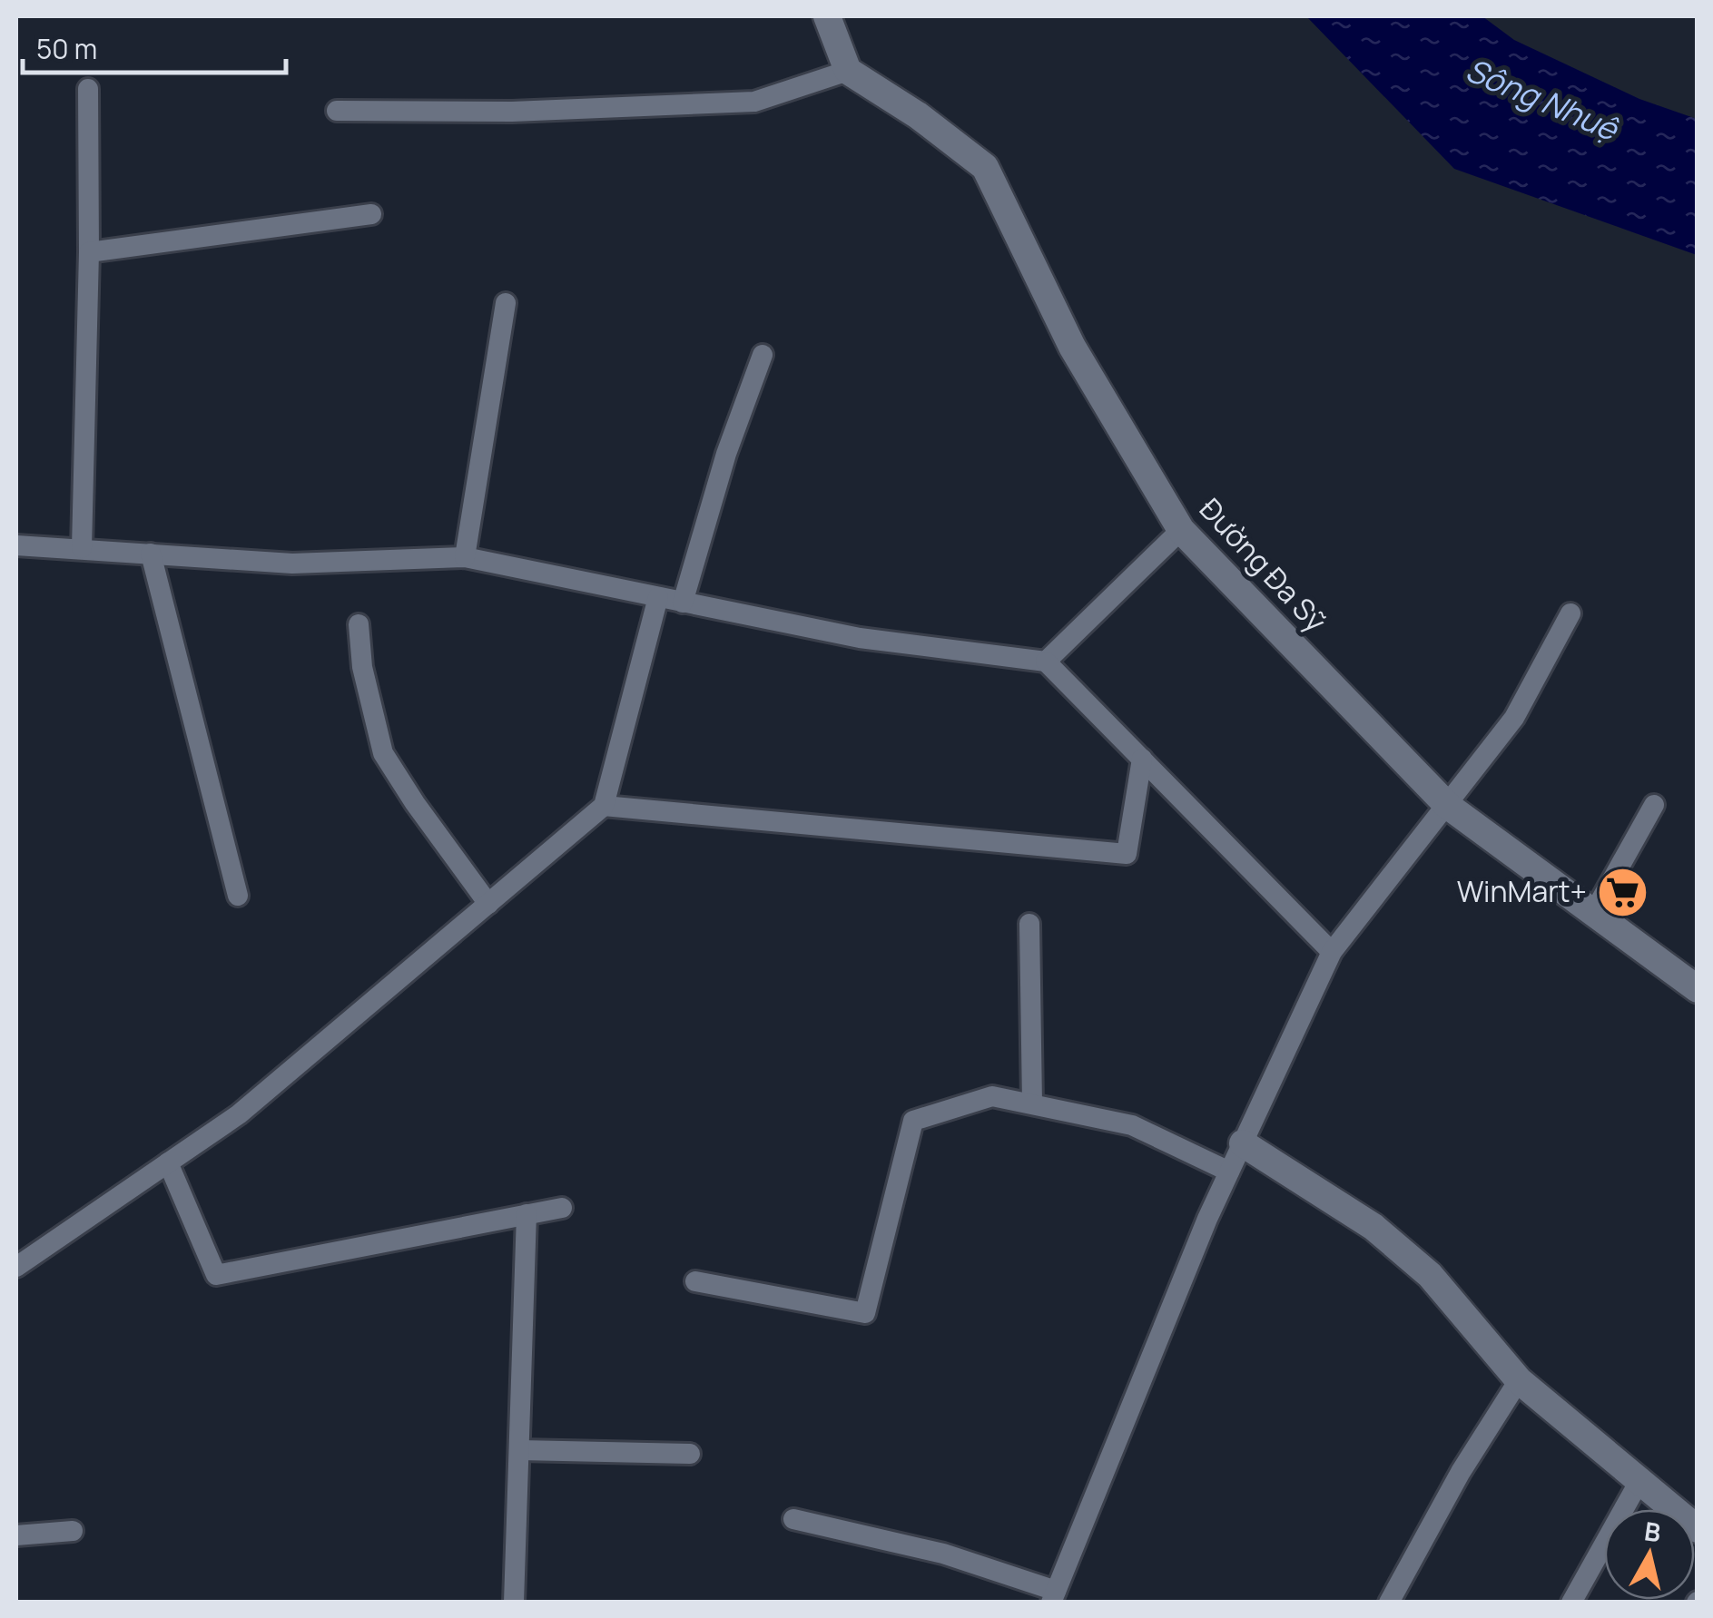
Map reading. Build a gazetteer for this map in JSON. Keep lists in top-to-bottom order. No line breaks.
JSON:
{"streets":{"street":["Đường Đa Sỹ"]},"water":["Sông Nhuệ"],"places":{"supermarket":["WinMart+"]},"scale_bar":"50 m","north":"top"}
